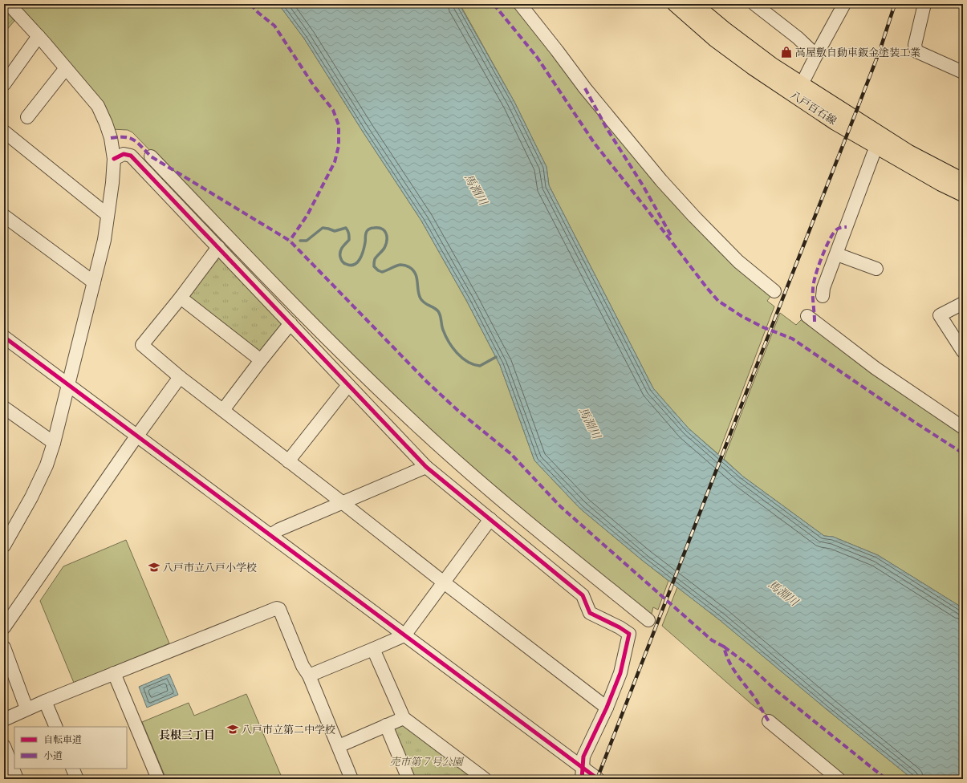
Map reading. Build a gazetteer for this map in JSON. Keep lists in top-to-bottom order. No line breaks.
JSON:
{"streets":{"main road":["八戸百石線"]},"districts":["長根三丁目"],"water":["馬淵川"],"parks":["売市第７号公園"],"places":{"shop":["高屋敷自動車鈑金塗装工業"],"school or university":["八戸市立八戸小学校","八戸市立第二中学校"]},"legend":["自転車道","小道"]}
